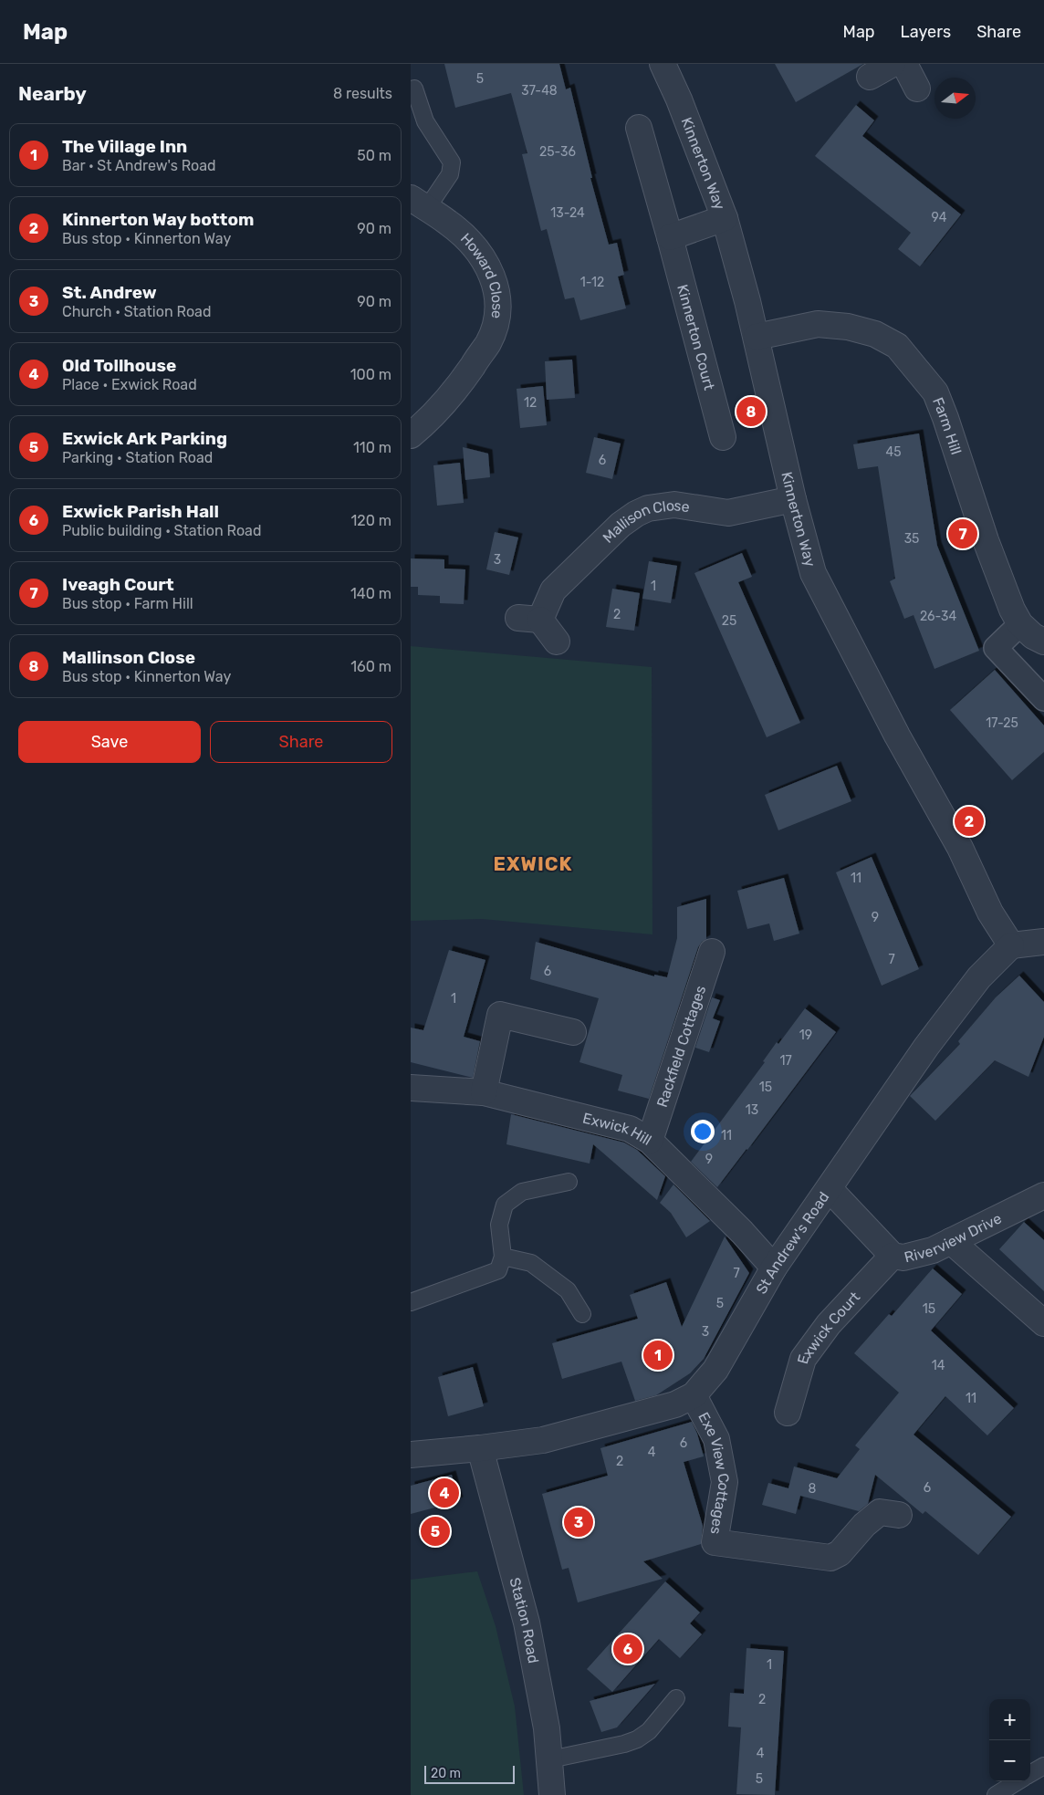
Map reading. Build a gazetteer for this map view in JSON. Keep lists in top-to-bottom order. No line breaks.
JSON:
{"streets":{"street":["Kinnerton Way","Howard Close","Kinnerton Court","Farm Hill","Mallison Close","Rackfield Cottages","Exwick Hill","Riverview Drive","St Andrew's Road","Exwick Court","Exe View Cottages","Station Road"]},"crossings":[["Kinnerton Way","Farm Hill"],["Kinnerton Way","Mallison Close"],["Kinnerton Way","St Andrew's Road"],["Rackfield Cottages","Exwick Hill"],["Exwick Hill","St Andrew's Road"],["Riverview Drive","St Andrew's Road"],["Riverview Drive","Exwick Court"],["St Andrew's Road","Exe View Cottages"],["St Andrew's Road","Station Road"]],"districts":["EXWICK"],"house_numbers":["5","37-48","25-36","13-24","94","1-12","12","45","6","35","3","1","2","26-34","25","17-25","11","9","7","6","1","19","17","15","13","11","9","7","5","15","3","14","11","6","4","2","6","8","1","2","4","5"],"scale_bar":"20 m","north":"right","page":{"header":"Map","nav":["Map","Layers","Share"],"heading":["Nearby","8 results"],"list":[{"mark":"1","name":"The Village Inn","note":"Bar · St Andrew's Road","value":"50 m"},{"mark":"2","name":"Kinnerton Way bottom","note":"Bus stop · Kinnerton Way","value":"90 m"},{"mark":"3","name":"St. Andrew","note":"Church · Station Road","value":"90 m"},{"mark":"4","name":"Old Tollhouse","note":"Place · Exwick Road","value":"100 m"},{"mark":"5","name":"Exwick Ark Parking","note":"Parking · Station Road","value":"110 m"},{"mark":"6","name":"Exwick Parish Hall","note":"Public building · Station Road","value":"120 m"},{"mark":"7","name":"Iveagh Court","note":"Bus stop · Farm Hill","value":"140 m"},{"mark":"8","name":"Mallinson Close","note":"Bus stop · Kinnerton Way","value":"160 m"}],"pins":["8","7","2","1","4","3","5","6"],"buttons":["Save","Share"],"map_buttons":["+","−"],"scale":"20 m"}}
